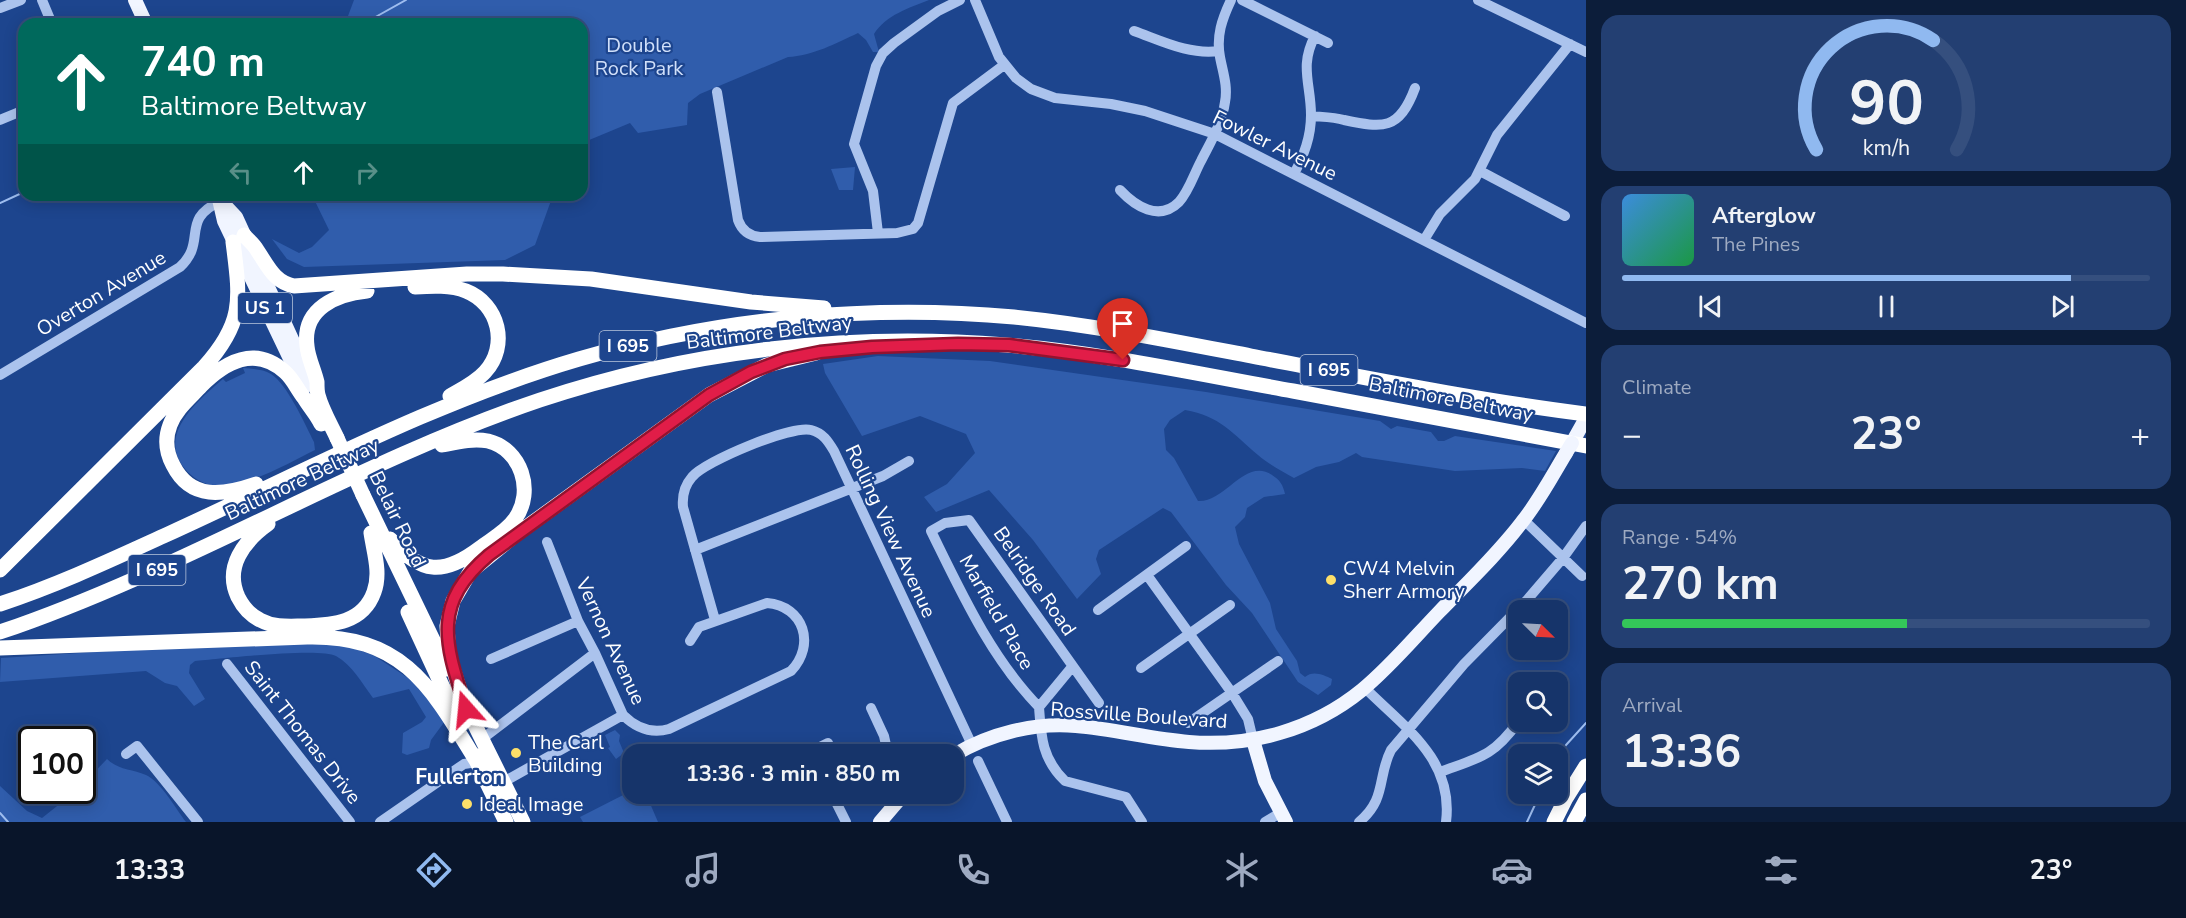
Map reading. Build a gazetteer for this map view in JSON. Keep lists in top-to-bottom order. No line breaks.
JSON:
{"streets":{"highway":["US 1","Baltimore Beltway","I 695","Belair Road"],"main road":["Rossville Boulevard"],"street":["Fowler Avenue","Overton Avenue","Rolling View Avenue","Belridge Road","Marfield Place","Vernon Avenue","Saint Thomas Drive"]},"crossings":[["Baltimore Beltway","Rossville Boulevard"],["Rolling View Avenue","Vernon Avenue"],["Rolling View Avenue","Rossville Boulevard"],["Belridge Road","Marfield Place"]],"districts":["Fullerton"],"parks":["Double Rock Park"],"places":["CW4 Melvin Sherr Armory","The Carl Building","Ideal Image"],"north":"bottom right","page":{"turn":["740 m","Baltimore Beltway"],"song":["Afterglow","The Pines"],"tile":["Climate",["Range · 54%","270 km"],["Arrival","13:36"]],"heat":["−","23°","+"],"limit":"100","trip":"13:36 · 3 min · 850 m","tabs":["13:33","23°"],"gauge":["90","km/h"]}}
